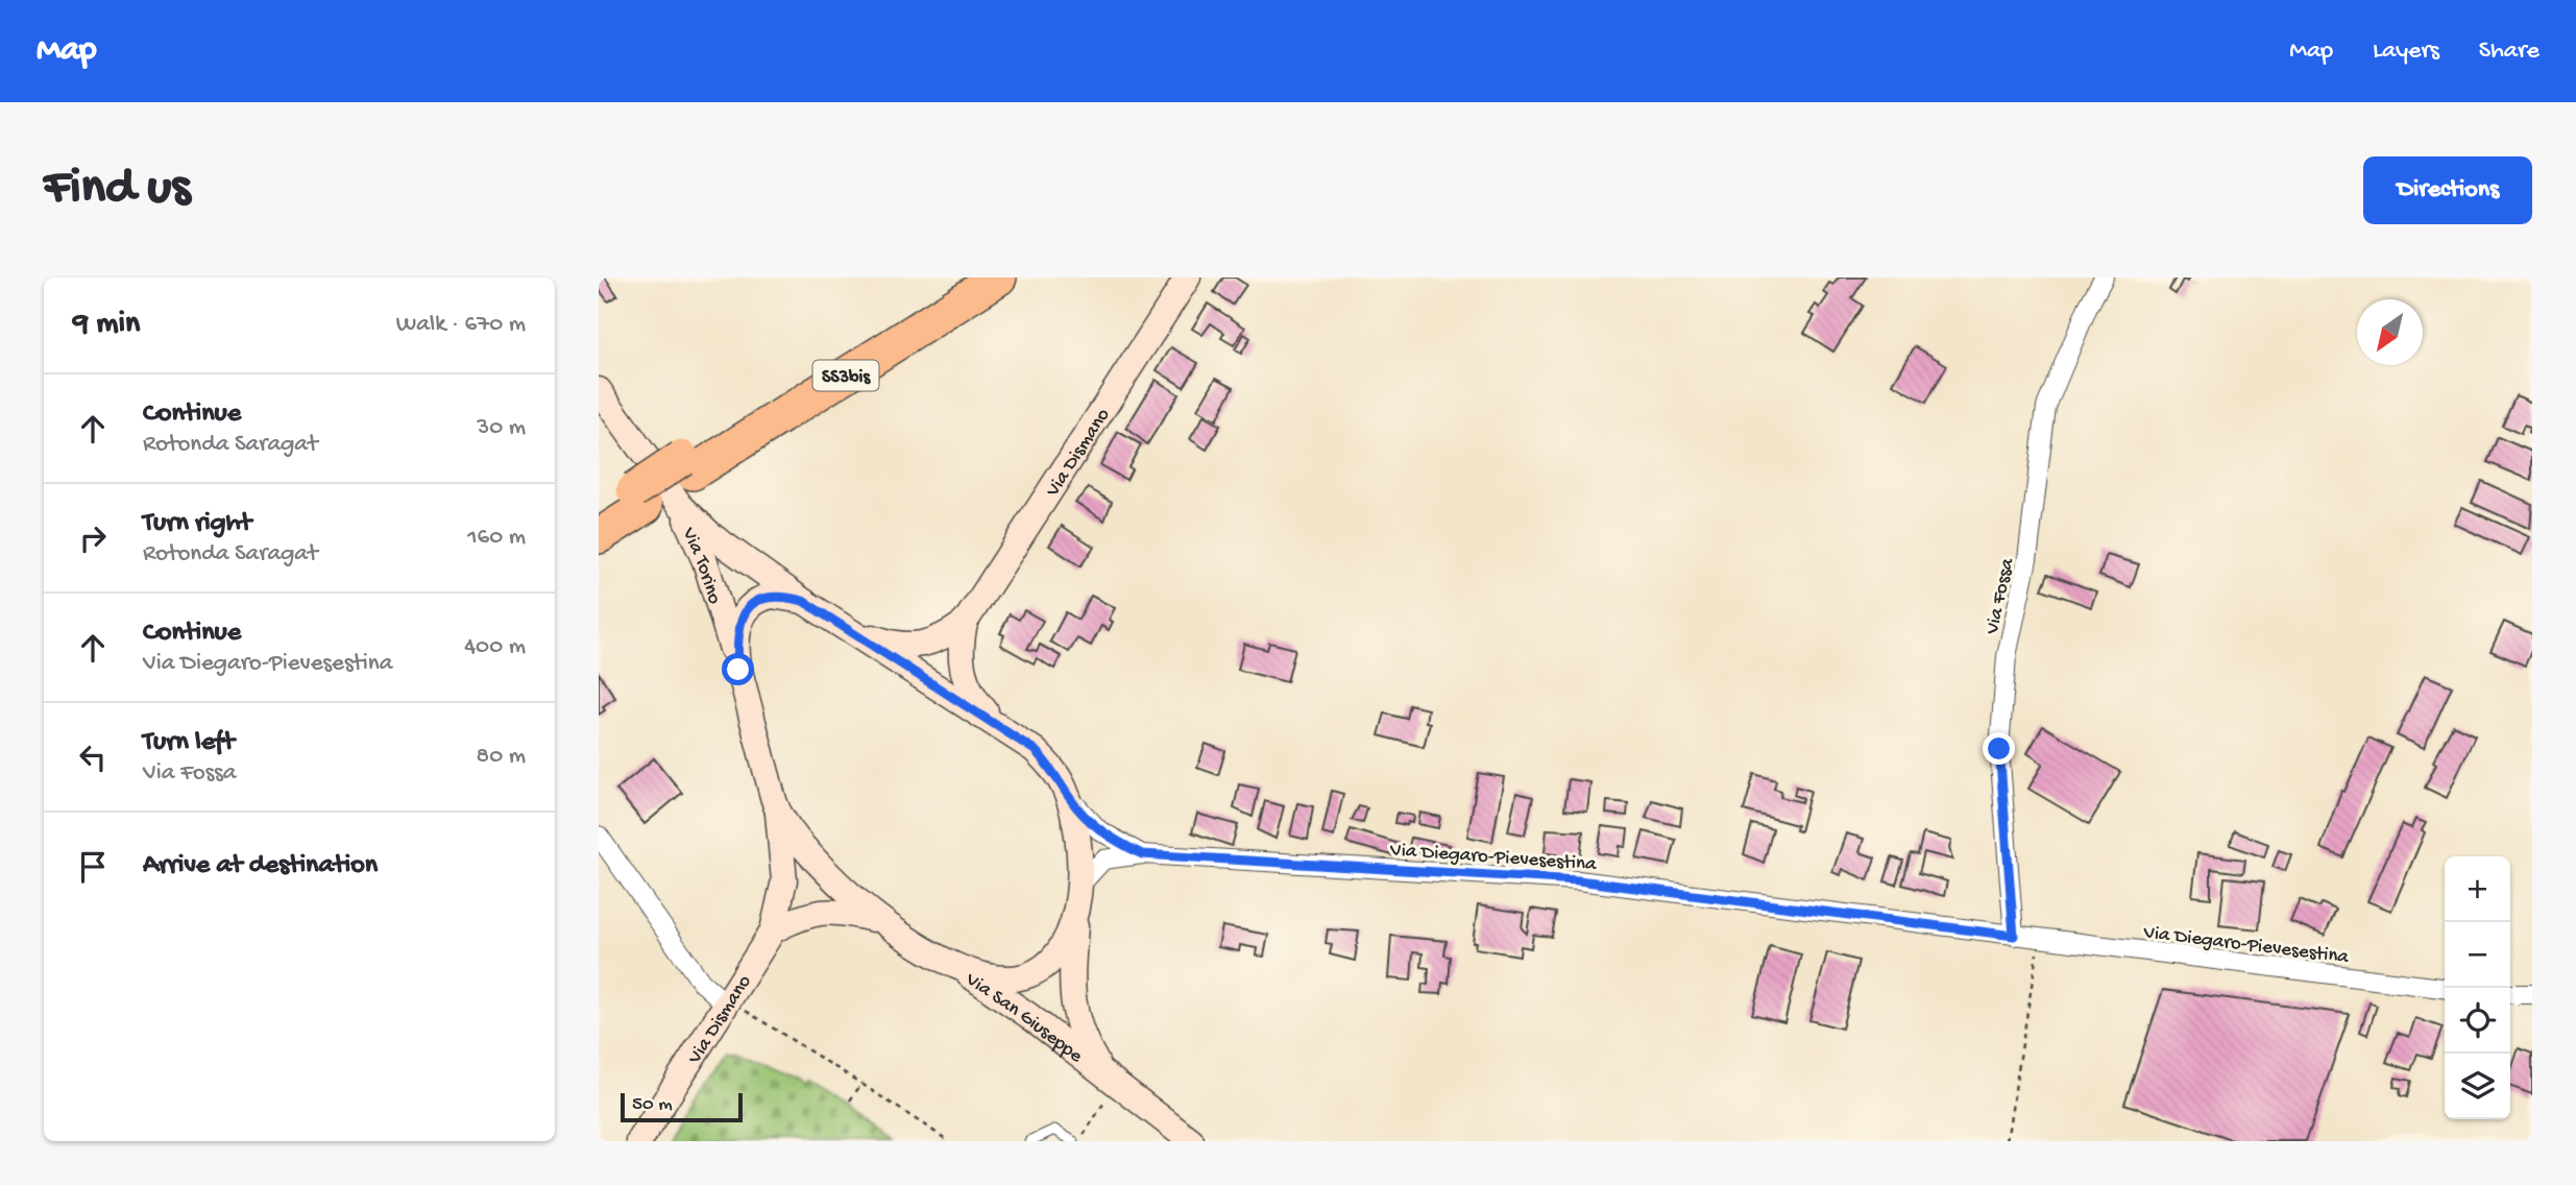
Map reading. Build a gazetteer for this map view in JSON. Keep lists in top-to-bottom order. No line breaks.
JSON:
{"streets":{"highway":["SS3bis"],"main road":["Via Dismano","Via Torino","Via San Giuseppe"],"street":["Via Fossa","Via Diegaro-Pievesestina"]},"crossings":[["Via Dismano","Via Torino"],["Via Dismano","Via San Giuseppe"],["Via Fossa","Via Diegaro-Pievesestina"],["Via Diegaro-Pievesestina","Via San Giuseppe"]],"scale_bar":"50 m","north":"bottom left","page":{"header":"Map","nav":["Map","Layers","Share"],"buttons":"Directions","title":"Find us","heading":["9 min","Walk · 670 m"],"list":[["Continue","Rotonda Saragat","30 m"],["Turn right","Rotonda Saragat","160 m"],["Continue","Via Diegaro-Pievesestina","400 m"],["Turn left","Via Fossa","80 m"],"Arrive at destination"],"map_buttons":["+","−"],"scale":"50 m"}}
